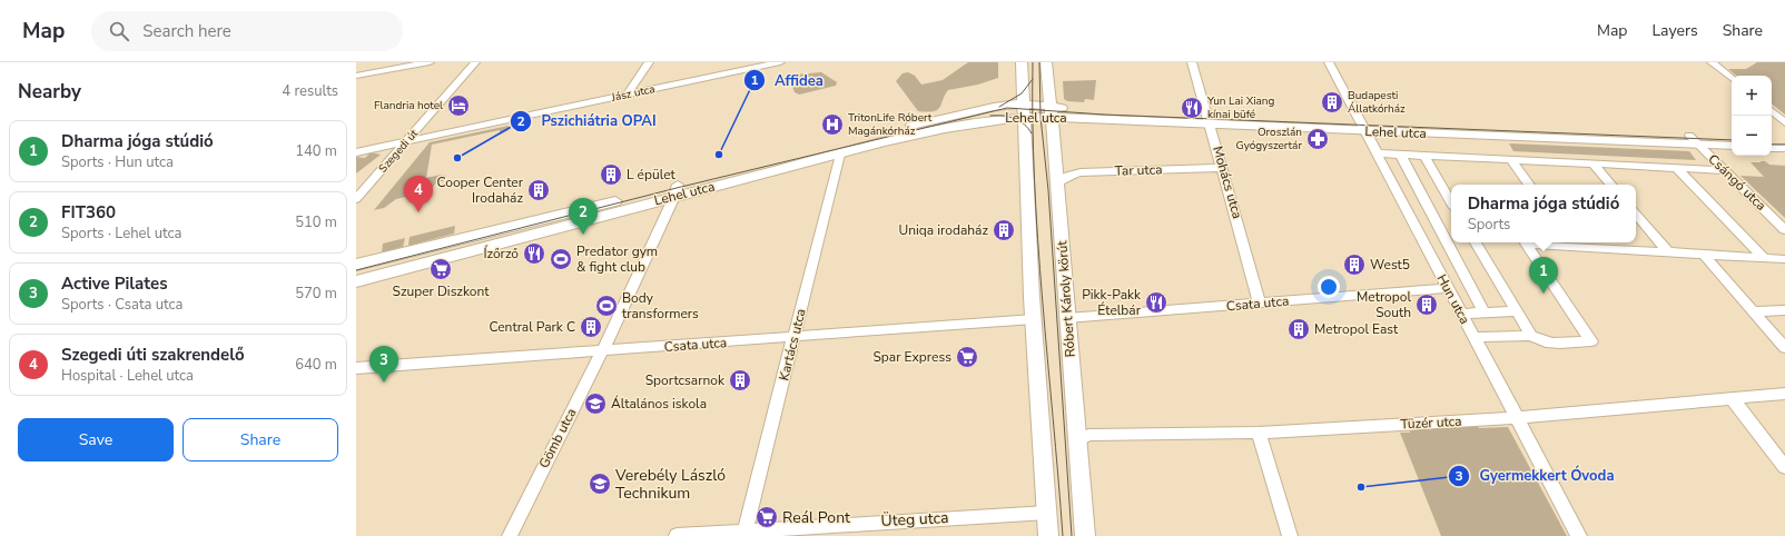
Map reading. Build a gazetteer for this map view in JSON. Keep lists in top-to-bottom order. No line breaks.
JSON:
{"streets":{"main road":["Lehel utca","Róbert Károly körút"],"street":["Jász utca","Szegedi út","Tar utca","Mohács utca","Csángó utca","Hun utca","Csata utca","Kartács utca","Tüzér utca","Gömb utca","Üteg utca"]},"crossings":[["Jász utca","Szegedi út"],["Lehel utca","Mohács utca"],["Lehel utca","Csángó utca"],["Lehel utca","Róbert Károly körút"],["Lehel utca","Hun utca"],["Lehel utca","Kartács utca"],["Lehel utca","Gömb utca"],["Tar utca","Mohács utca"],["Tar utca","Róbert Károly körút"],["Mohács utca","Csata utca"],["Róbert Károly körút","Csata utca"],["Róbert Károly körút","Tüzér utca"],["Hun utca","Csata utca"],["Hun utca","Tüzér utca"],["Csata utca","Kartács utca"],["Csata utca","Gömb utca"],["Kartács utca","Üteg utca"]],"places":{"building":["Budapesti Állatkórház","L épület","Cooper Center Irodaház","Uniqa irodaház","West5","Metropol South","Central Park C","Metropol East","Sportcsarnok"],"hotel":["Flandria hotel"],"restaurant":["Yun Lai Xiang kínai büfé","Ízőrző","Pikk-Pakk Ételbár"],"hospital":["TritonLife Róbert Magánkórház"],"pharmacy":["Oroszlán Gyógyszertár"],"other":["Affidea","Pszichiátria OPAI","Gyermekkert Óvoda"],"sports":["Predator gym & fight club","Body transformers"],"supermarket":["Szuper Diszkont","Spar Express","Reál Pont"],"school or university":["Általános iskola","Verebély László Technikum"]},"page":{"header":"Map","search":"Search here","nav":["Map","Layers","Share"],"heading":["Nearby","4 results"],"map_buttons":["+","−"],"list":[{"mark":"1","name":"Dharma jóga stúdió","note":"Sports · Hun utca","value":"140 m"},{"mark":"2","name":"FIT360","note":"Sports · Lehel utca","value":"510 m"},{"mark":"3","name":"Active Pilates","note":"Sports · Csata utca","value":"570 m"},{"mark":"4","name":"Szegedi úti szakrendelő","note":"Hospital · Lehel utca","value":"640 m"}],"pins":["4","2","1","3"],"popup":["Dharma jóga stúdió","Sports"],"buttons":["Save","Share"]}}
